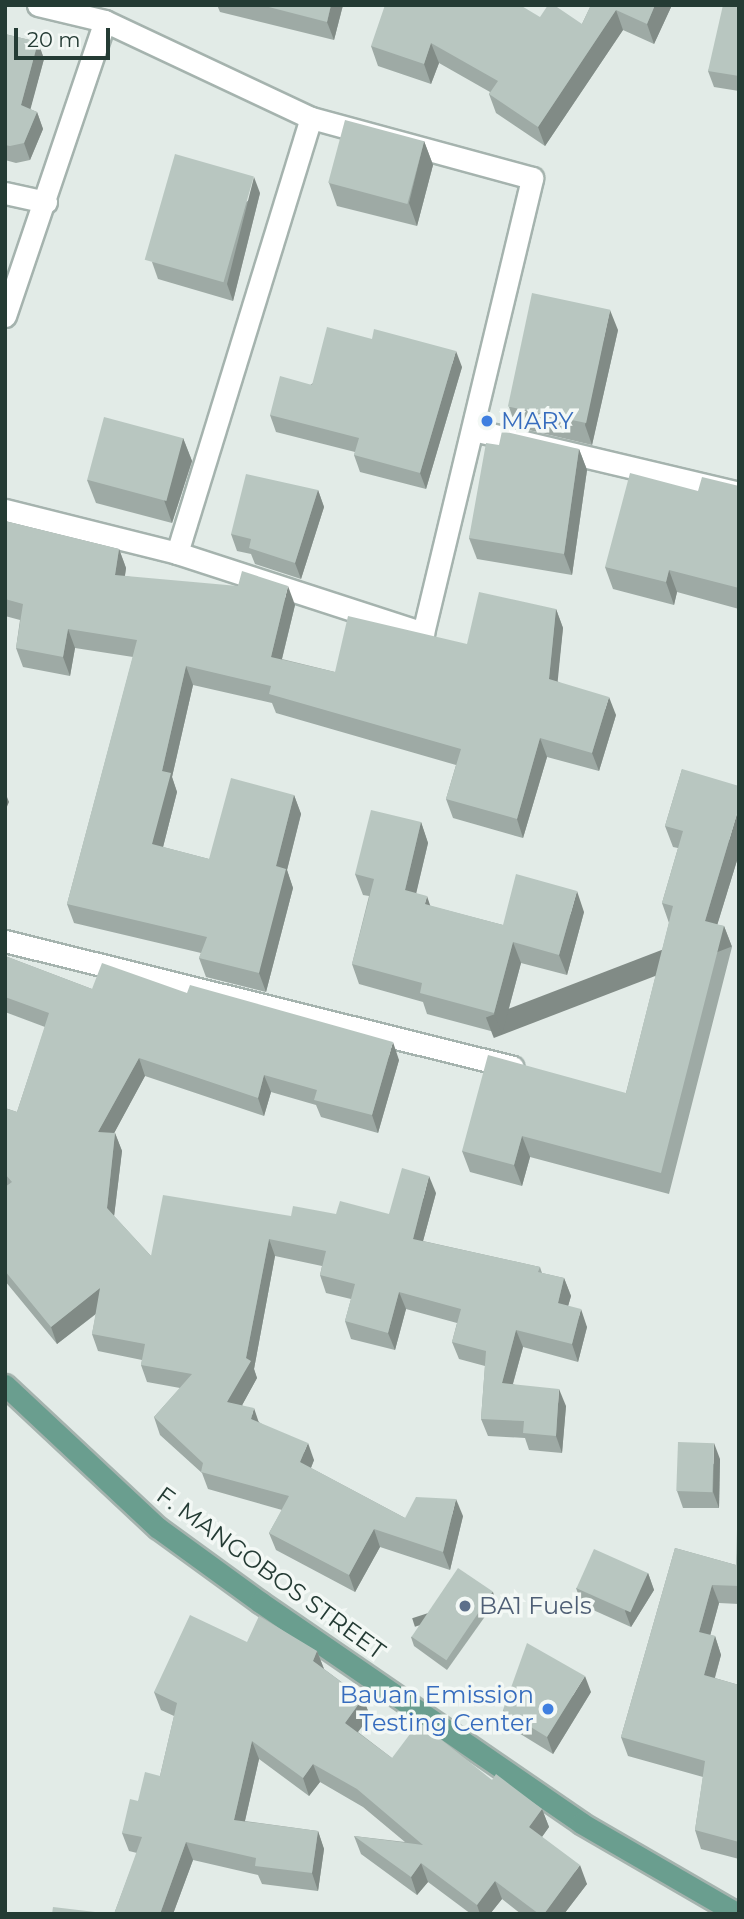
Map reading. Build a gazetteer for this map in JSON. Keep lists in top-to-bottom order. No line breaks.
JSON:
{"streets":{"main road":["F. MANGOBOS STREET"]},"places":["MARY","BA1 Fuels","Bauan Emission Testing Center"],"scale_bar":"20 m"}
